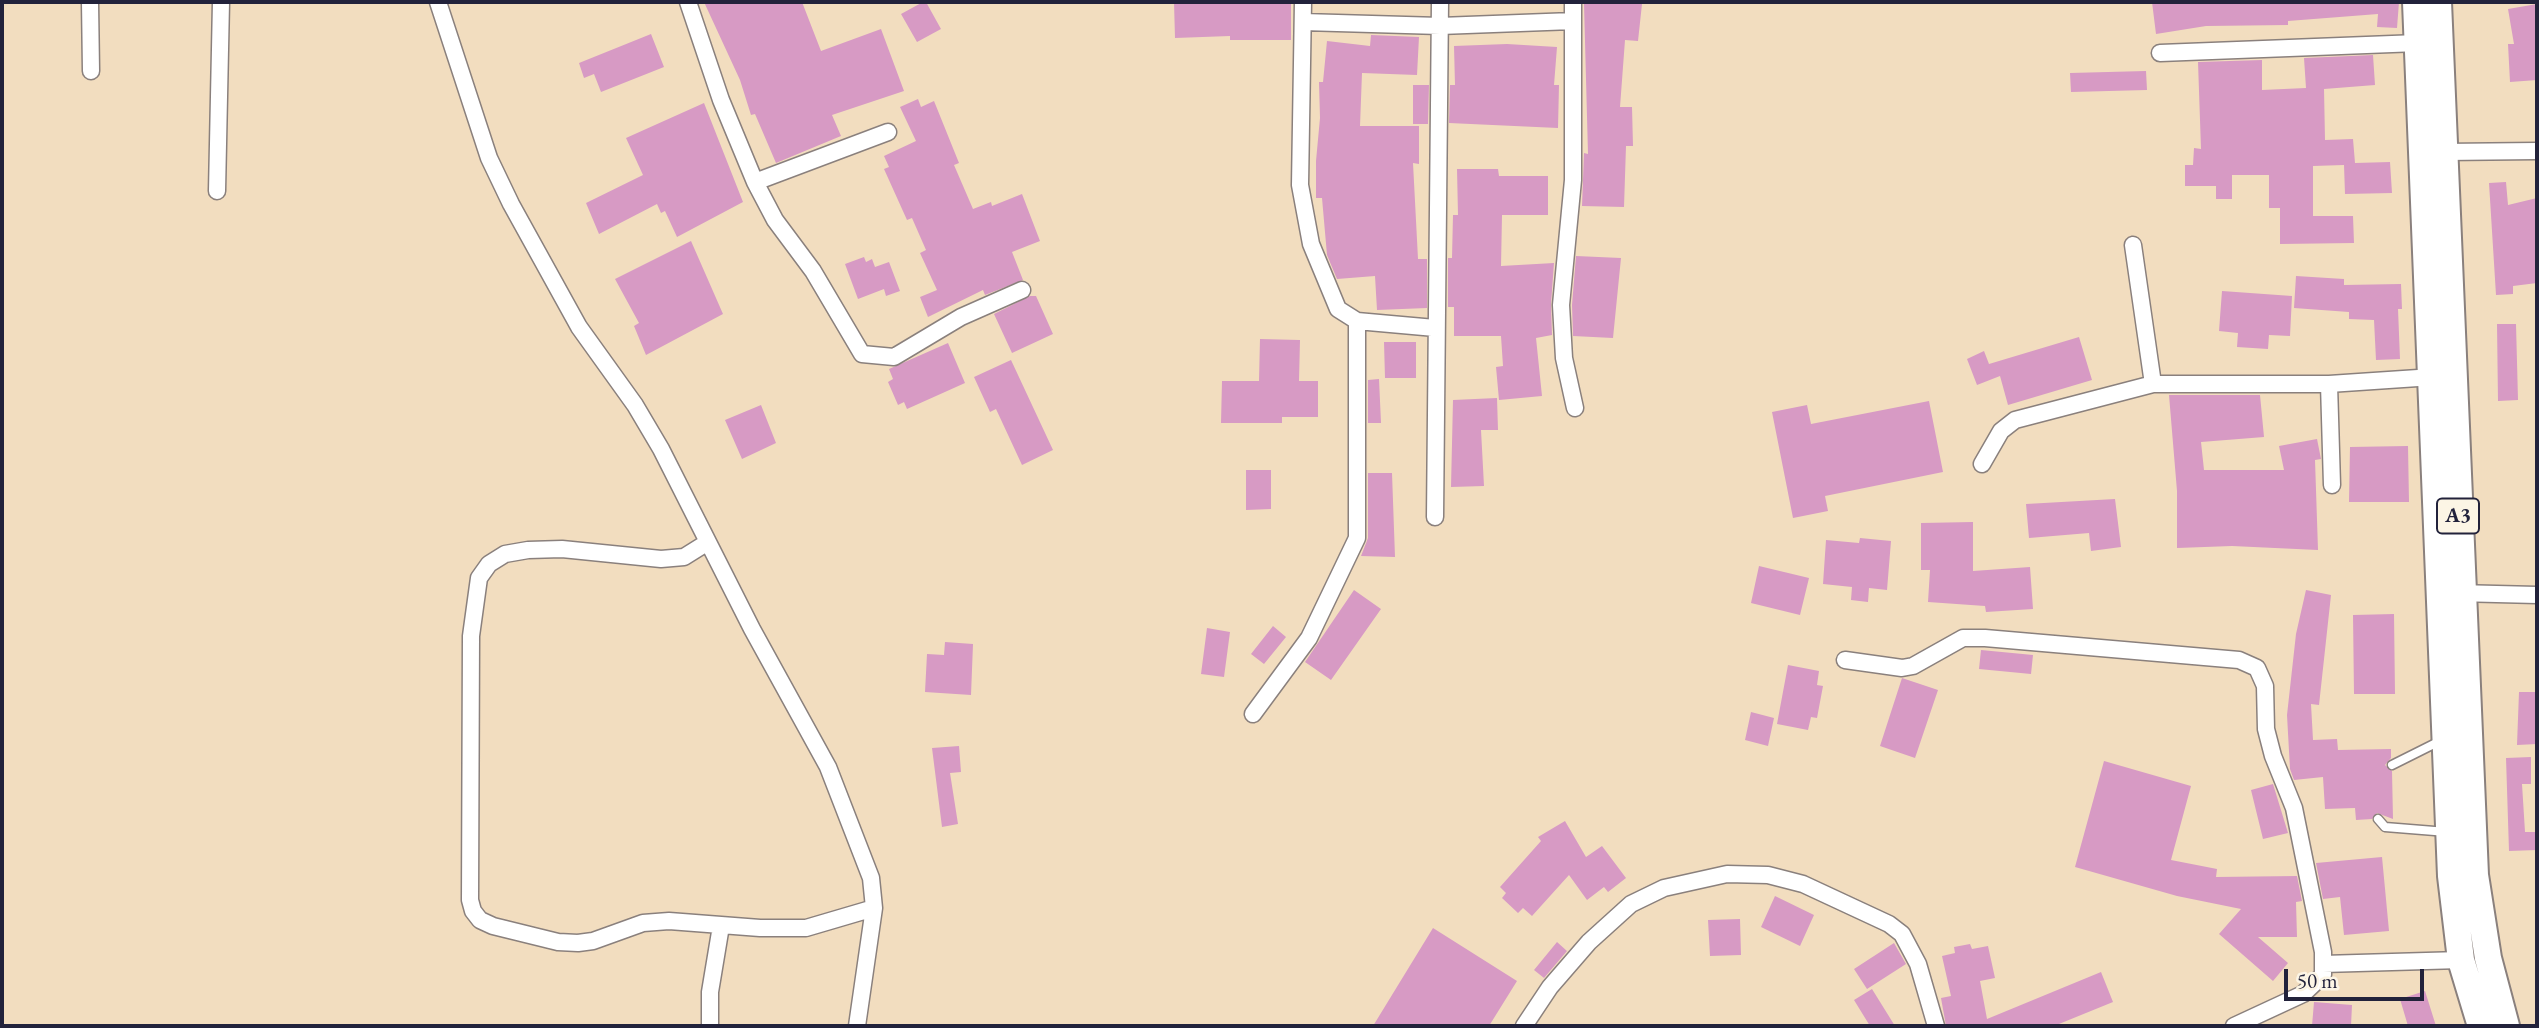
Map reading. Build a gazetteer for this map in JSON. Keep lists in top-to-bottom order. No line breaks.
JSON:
{"streets":{"main road":["A3"]},"scale_bar":"50 m"}
